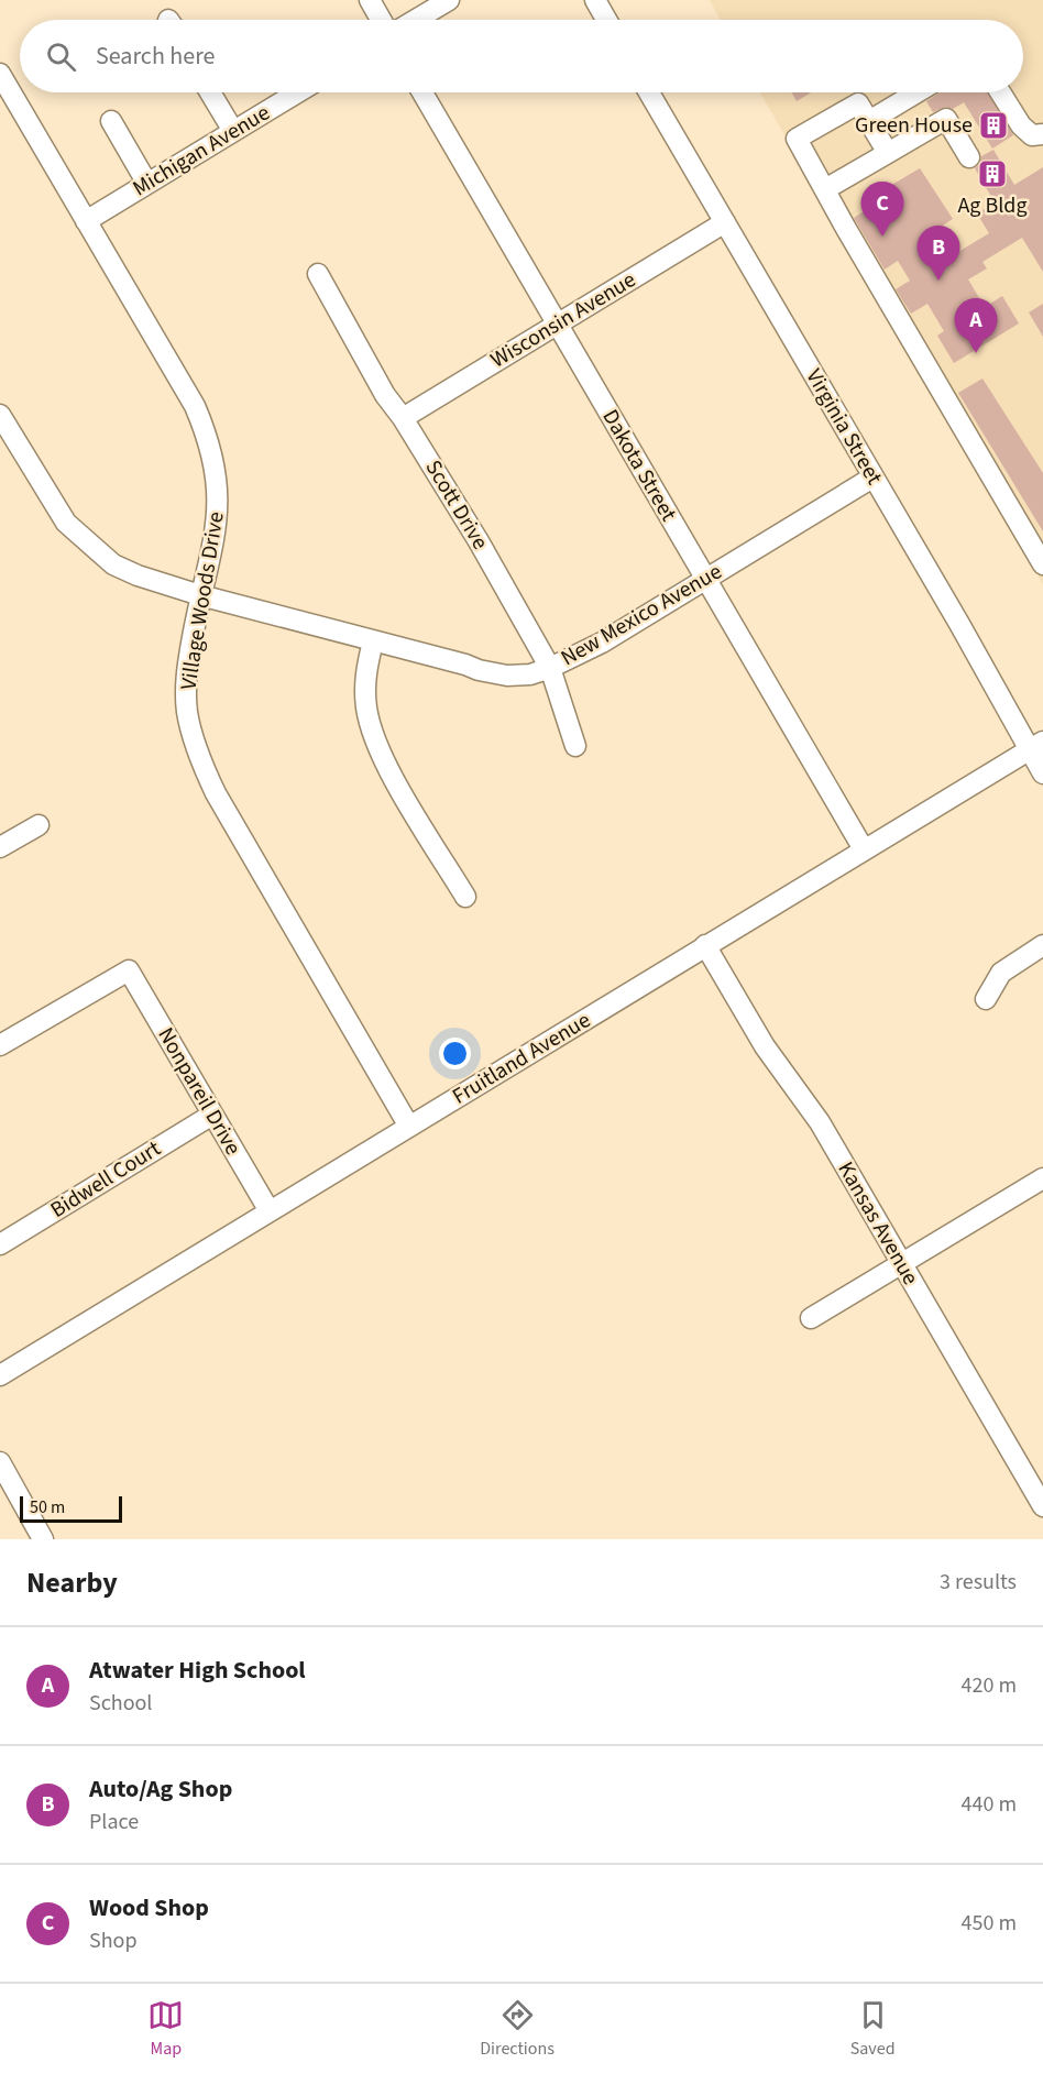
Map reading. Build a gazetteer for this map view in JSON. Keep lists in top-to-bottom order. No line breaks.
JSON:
{"streets":{"street":["Michigan Avenue","Wisconsin Avenue","Virginia Street","Dakota Street","Scott Drive","Village Woods Drive","New Mexico Avenue","Fruitland Avenue","Nonpareil Drive","Bidwell Court","Kansas Avenue"]},"crossings":[["Michigan Avenue","Village Woods Drive"],["Wisconsin Avenue","Virginia Street"],["Wisconsin Avenue","Dakota Street"],["Wisconsin Avenue","Scott Drive"],["Virginia Street","New Mexico Avenue"],["Virginia Street","Fruitland Avenue"],["Dakota Street","New Mexico Avenue"],["Dakota Street","Fruitland Avenue"],["Scott Drive","New Mexico Avenue"],["Village Woods Drive","New Mexico Avenue"],["Village Woods Drive","Fruitland Avenue"],["Fruitland Avenue","Nonpareil Drive"],["Fruitland Avenue","Kansas Avenue"],["Nonpareil Drive","Bidwell Court"]],"places":{"building":["Green House","Ag Bldg"]},"scale_bar":"50 m","page":{"search":"Search here","pins":["C","B","A"],"scale":"50 m","heading":["Nearby","3 results"],"list":[{"mark":"A","name":"Atwater High School","note":"School","value":"420 m"},{"mark":"B","name":"Auto/Ag Shop","note":"Place","value":"440 m"},{"mark":"C","name":"Wood Shop","note":"Shop","value":"450 m"}],"nav":["Map","Directions","Saved"]}}
